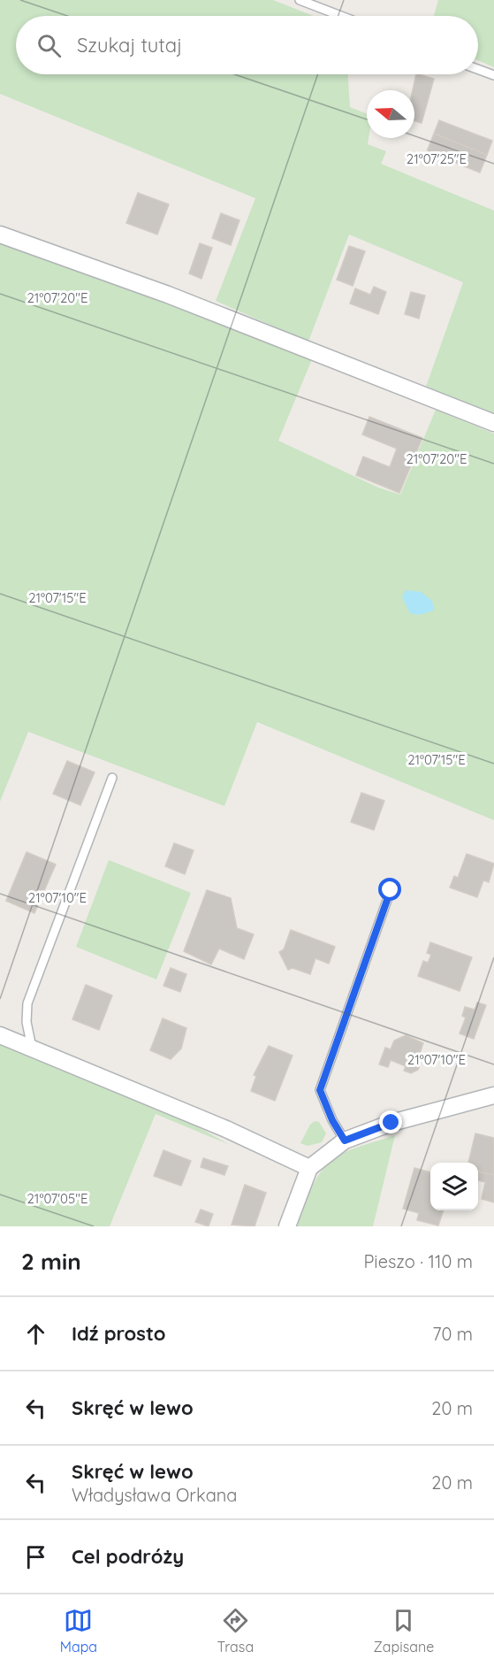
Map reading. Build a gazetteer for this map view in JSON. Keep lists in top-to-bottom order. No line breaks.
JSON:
{"north":"left","page":{"search":"Szukaj tutaj","heading":["2 min","Pieszo · 110 m"],"list":[["Idź prosto","70 m"],["Skręć w lewo","20 m"],["Skręć w lewo","Władysława Orkana","20 m"],"Cel podróży"],"nav":["Mapa","Trasa","Zapisane"]},"coordinates":["21°07'25\"E","21°07'20\"E","21°07'15\"E","21°07'10\"E","21°07'05\"E"]}
